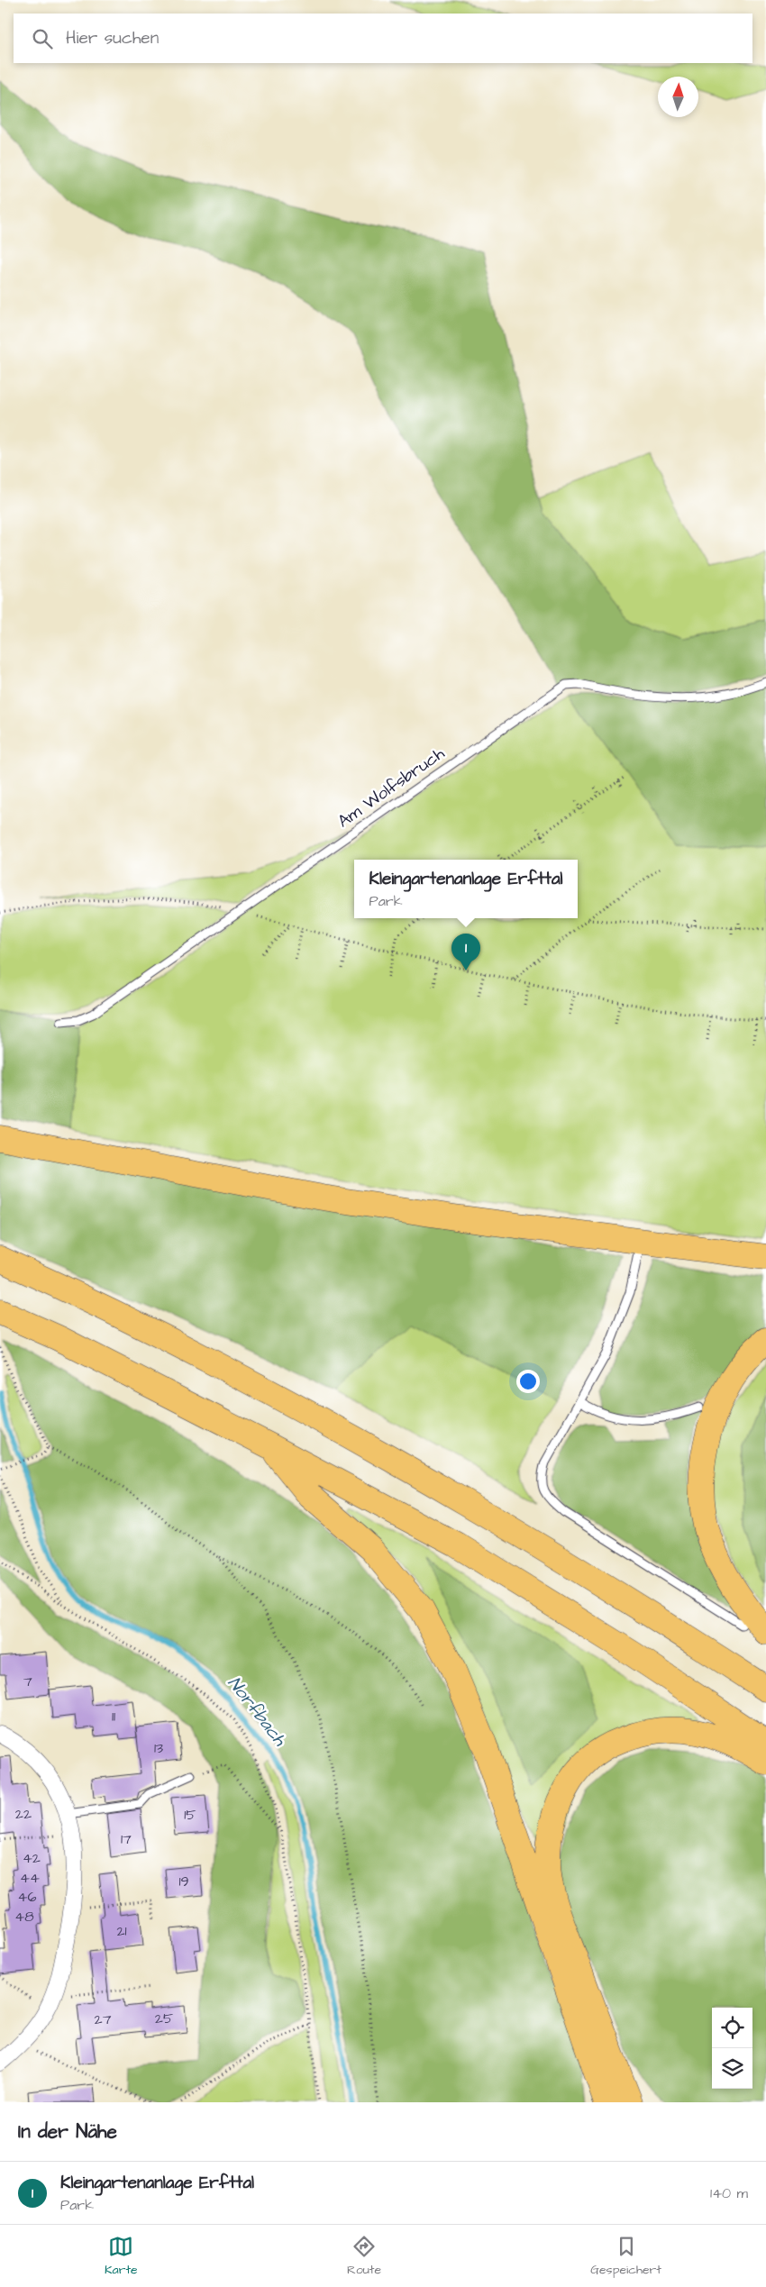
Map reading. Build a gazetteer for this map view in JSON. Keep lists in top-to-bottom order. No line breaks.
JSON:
{"streets":{"lane":["Am Wolfsbruch"]},"water":["Norfbach"],"house_numbers":["7","11","13","22","15","17","42","44","19","46","48","21","25","27"],"north":"top","page":{"search":"Hier suchen","popup":["Kleingartenanlage Erfttal","Park"],"pins":"1","heading":"In der Nähe","list":[{"mark":"1","name":"Kleingartenanlage Erfttal","note":"Park","value":"140 m"}],"nav":["Karte","Route","Gespeichert"]}}
